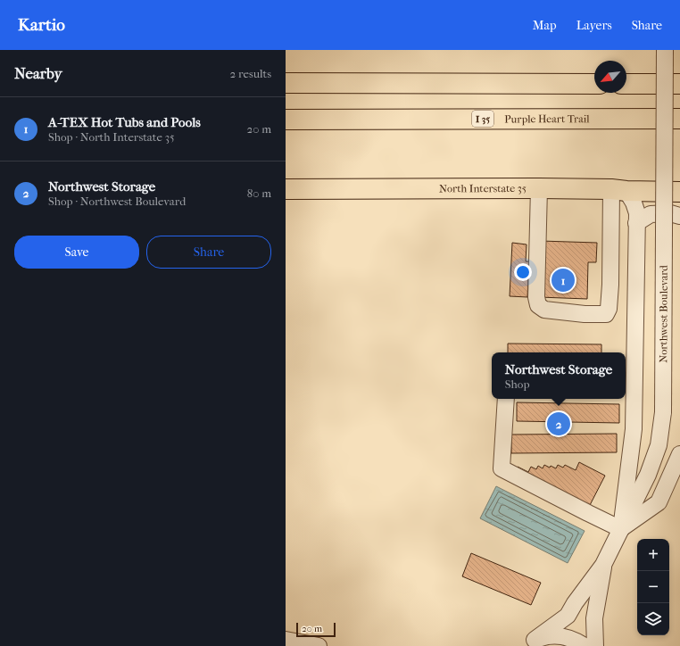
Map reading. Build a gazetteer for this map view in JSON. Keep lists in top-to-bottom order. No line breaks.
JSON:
{"streets":{"main road":["I 35","Purple Heart Trail","North Interstate 35"],"street":["Northwest Boulevard"]},"scale_bar":"20 m","north":"bottom left","page":{"header":"Kartio","nav":["Map","Layers","Share"],"heading":["Nearby","2 results"],"list":[{"mark":"1","name":"A-TEX Hot Tubs and Pools","note":"Shop · North Interstate 35","value":"20 m"},{"mark":"2","name":"Northwest Storage","note":"Shop · Northwest Boulevard","value":"80 m"}],"buttons":["Save","Share"],"pins":["1","2"],"popup":["Northwest Storage","Shop"],"map_buttons":["+","−"],"scale":"20 m"}}
